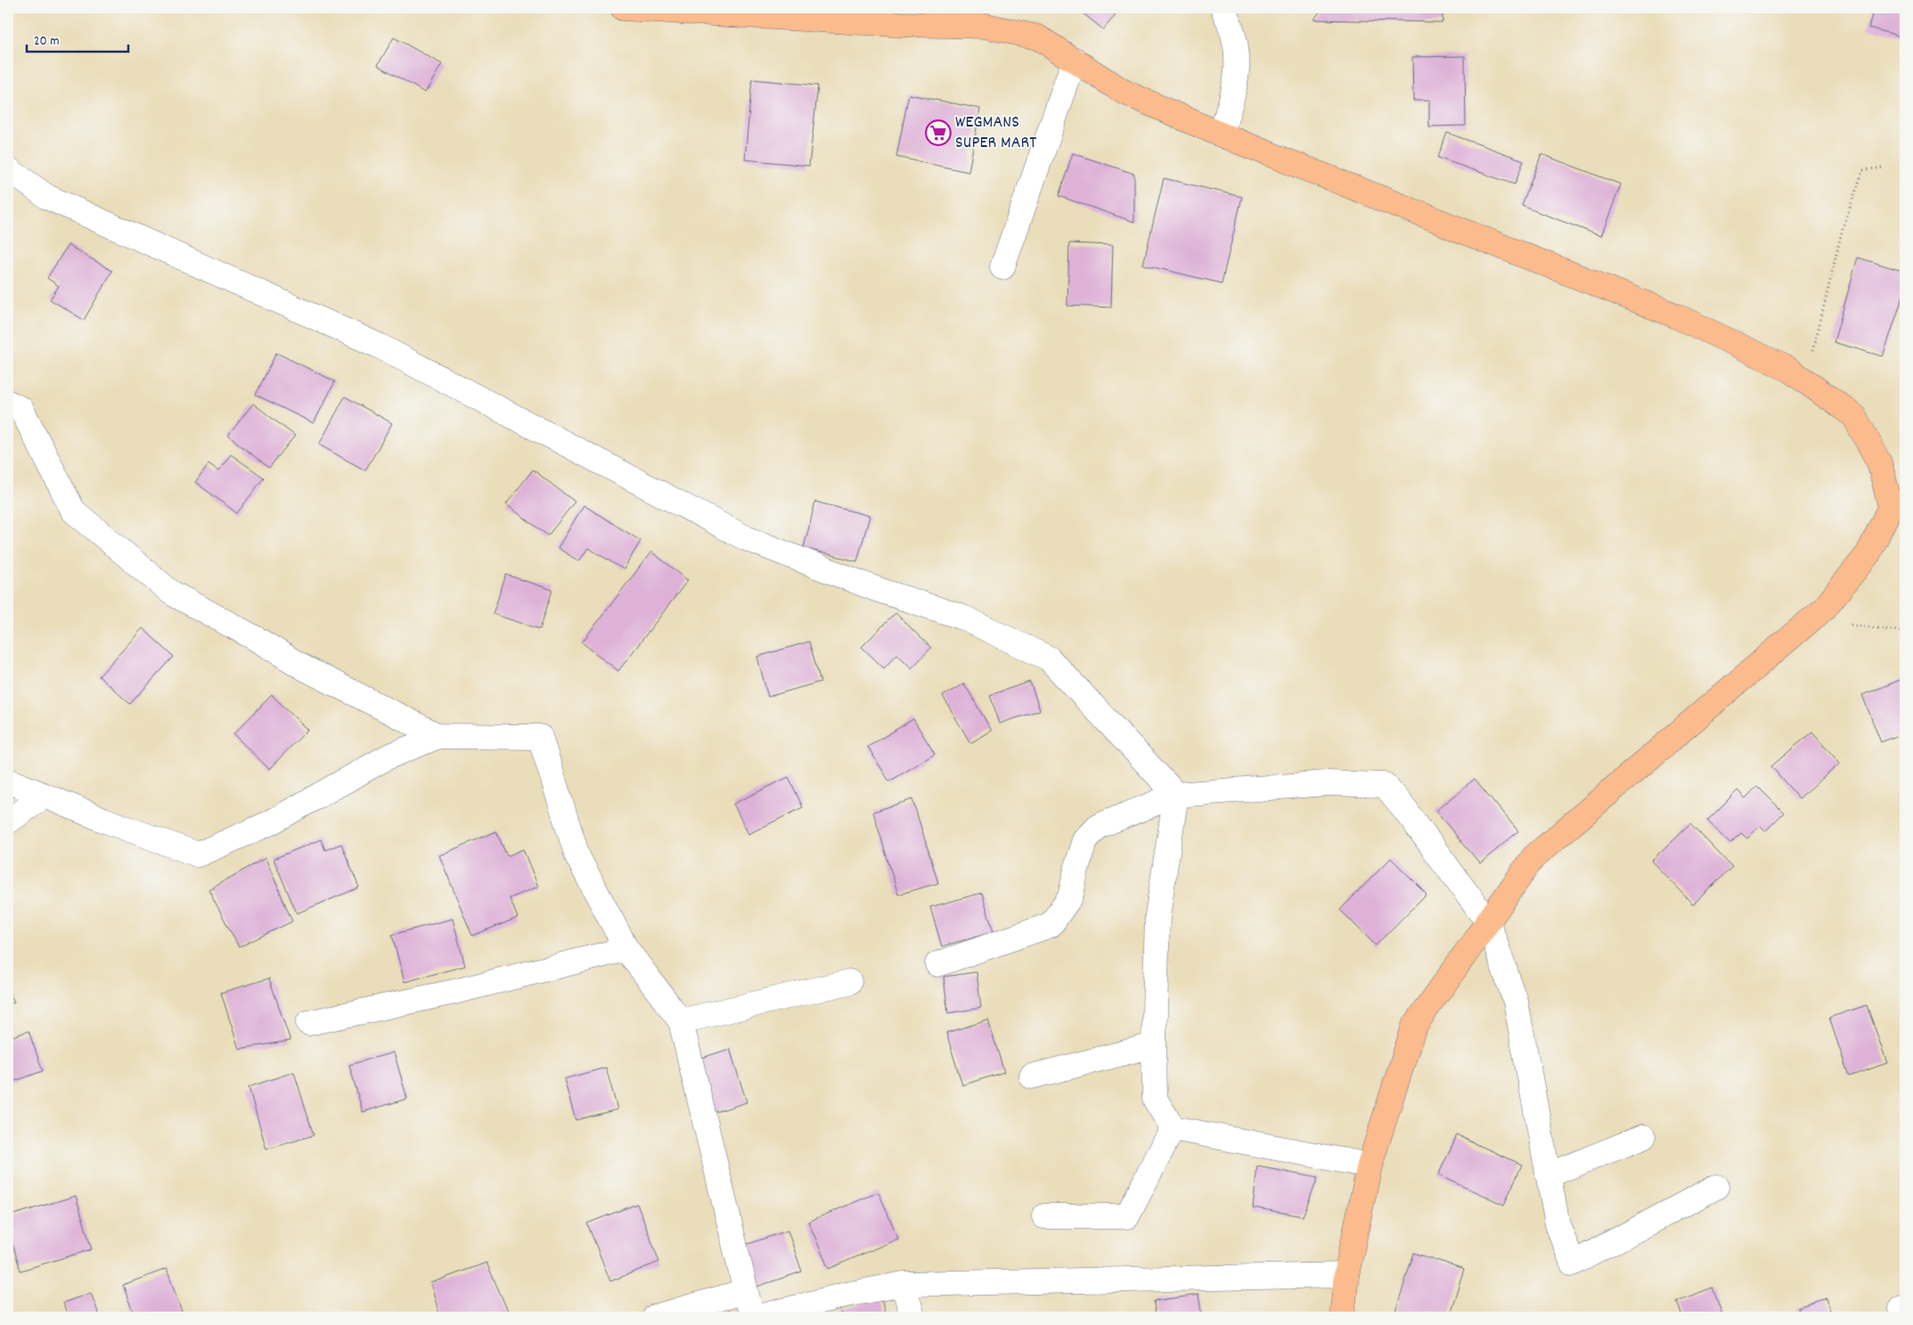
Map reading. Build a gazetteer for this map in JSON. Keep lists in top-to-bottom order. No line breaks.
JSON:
{"places":{"supermarket":["WEGMANS SUPER MART"]},"scale_bar":"20 m"}
